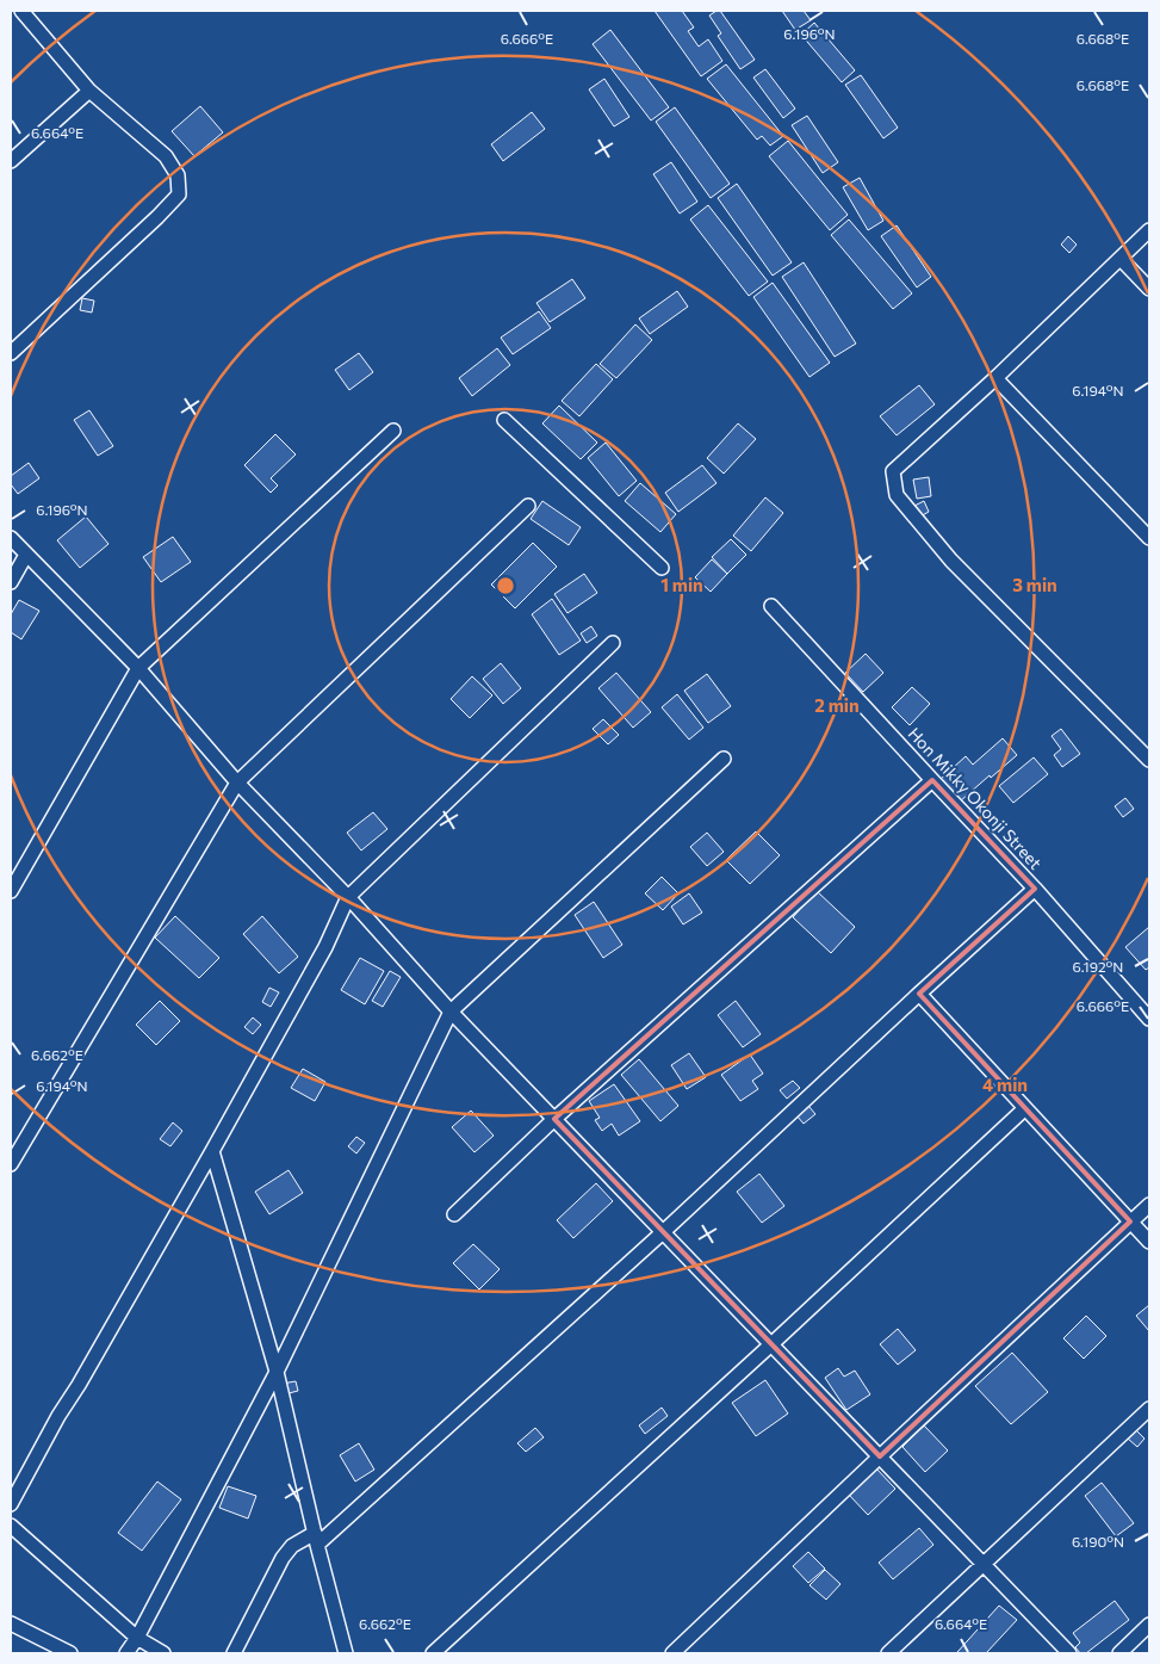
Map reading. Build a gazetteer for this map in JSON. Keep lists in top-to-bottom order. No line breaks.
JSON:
{"streets":{"street":["Hon Mikky Okonji Street"]},"coordinates":["6.196°N","6.666°E","6.668°E","6.664°E","6.194°N","6.192°N","6.662°E","6.190°N"],"rings":["1 min","3 min","2 min","4 min"]}
